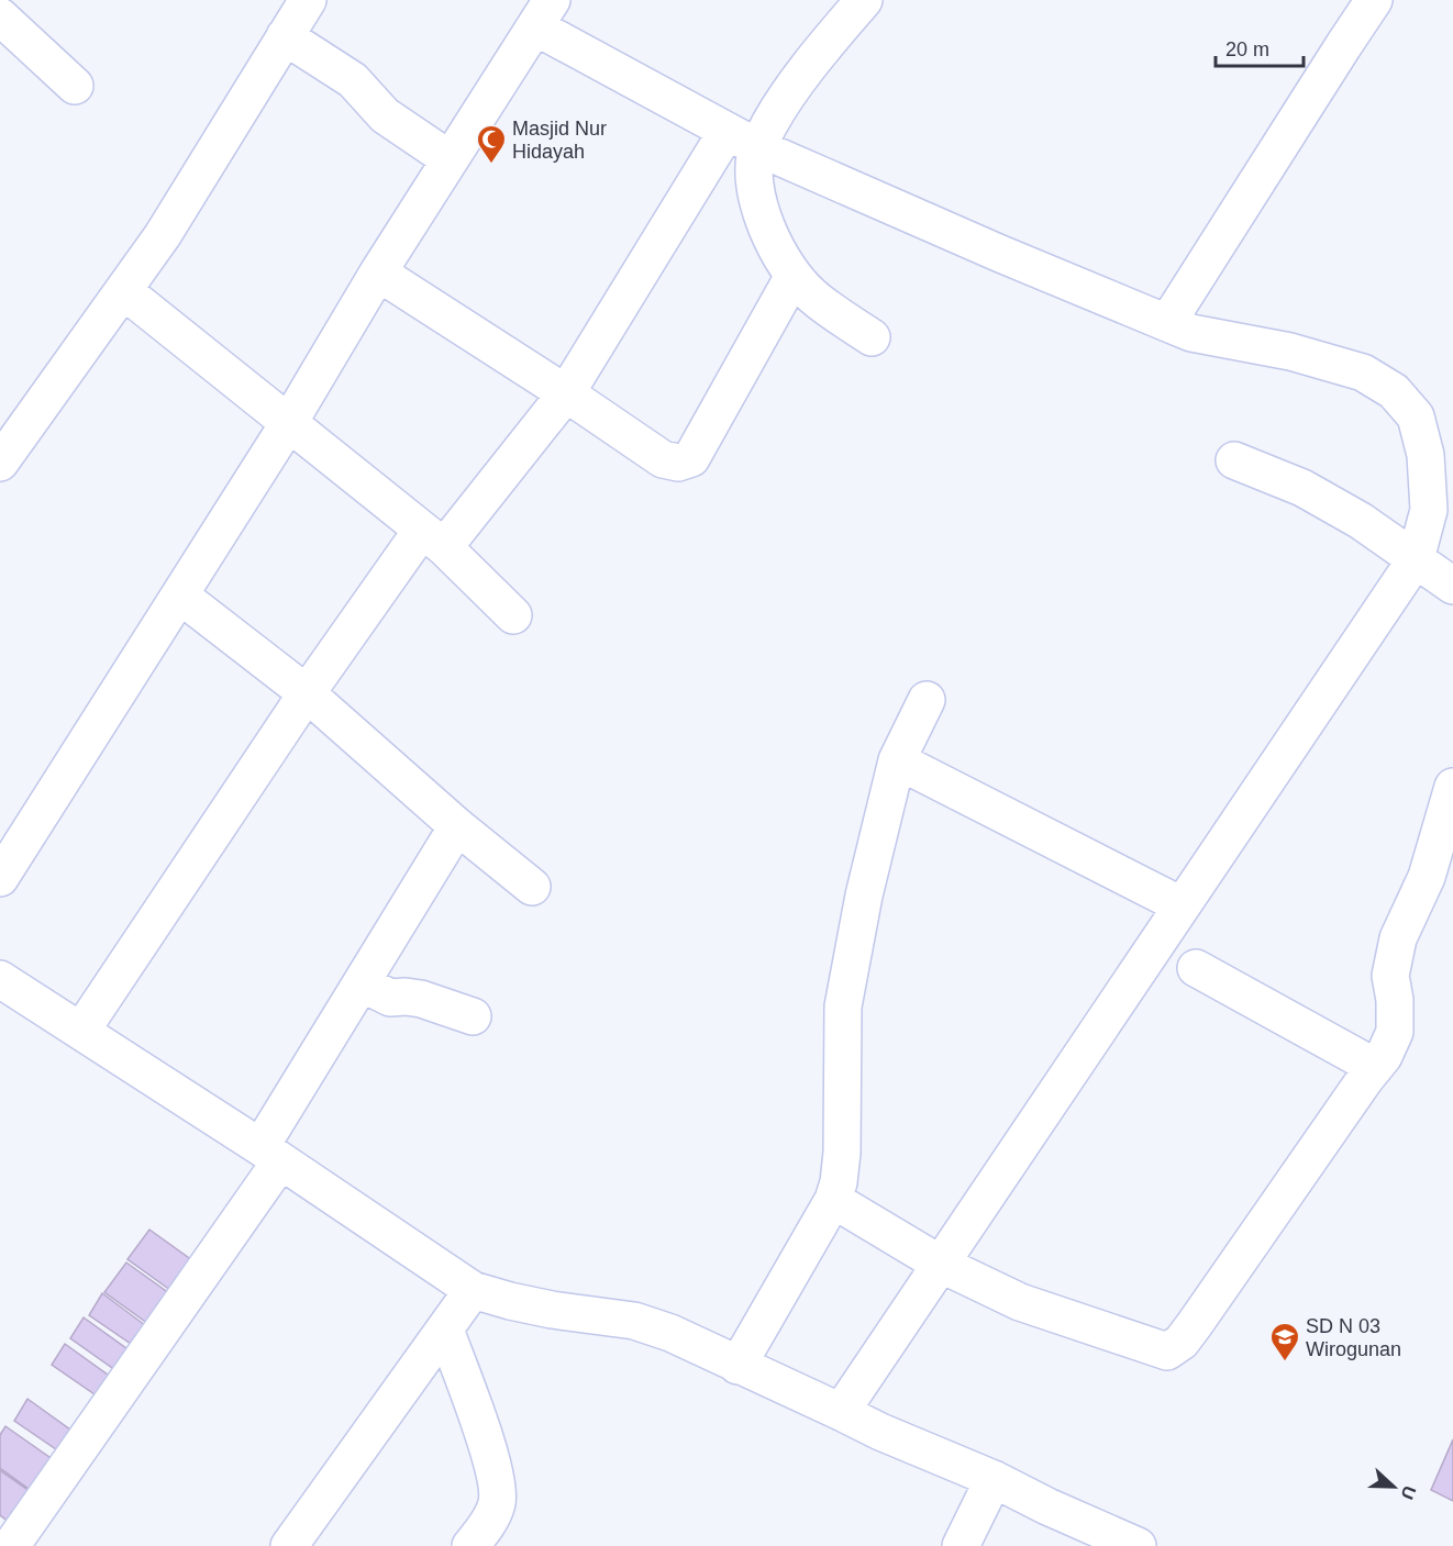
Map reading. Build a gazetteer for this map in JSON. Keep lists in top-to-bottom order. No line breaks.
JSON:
{"places":{"mosque":["Masjid Nur Hidayah"],"school or university":["SD N 03 Wirogunan"]},"scale_bar":"20 m","north":"right"}
